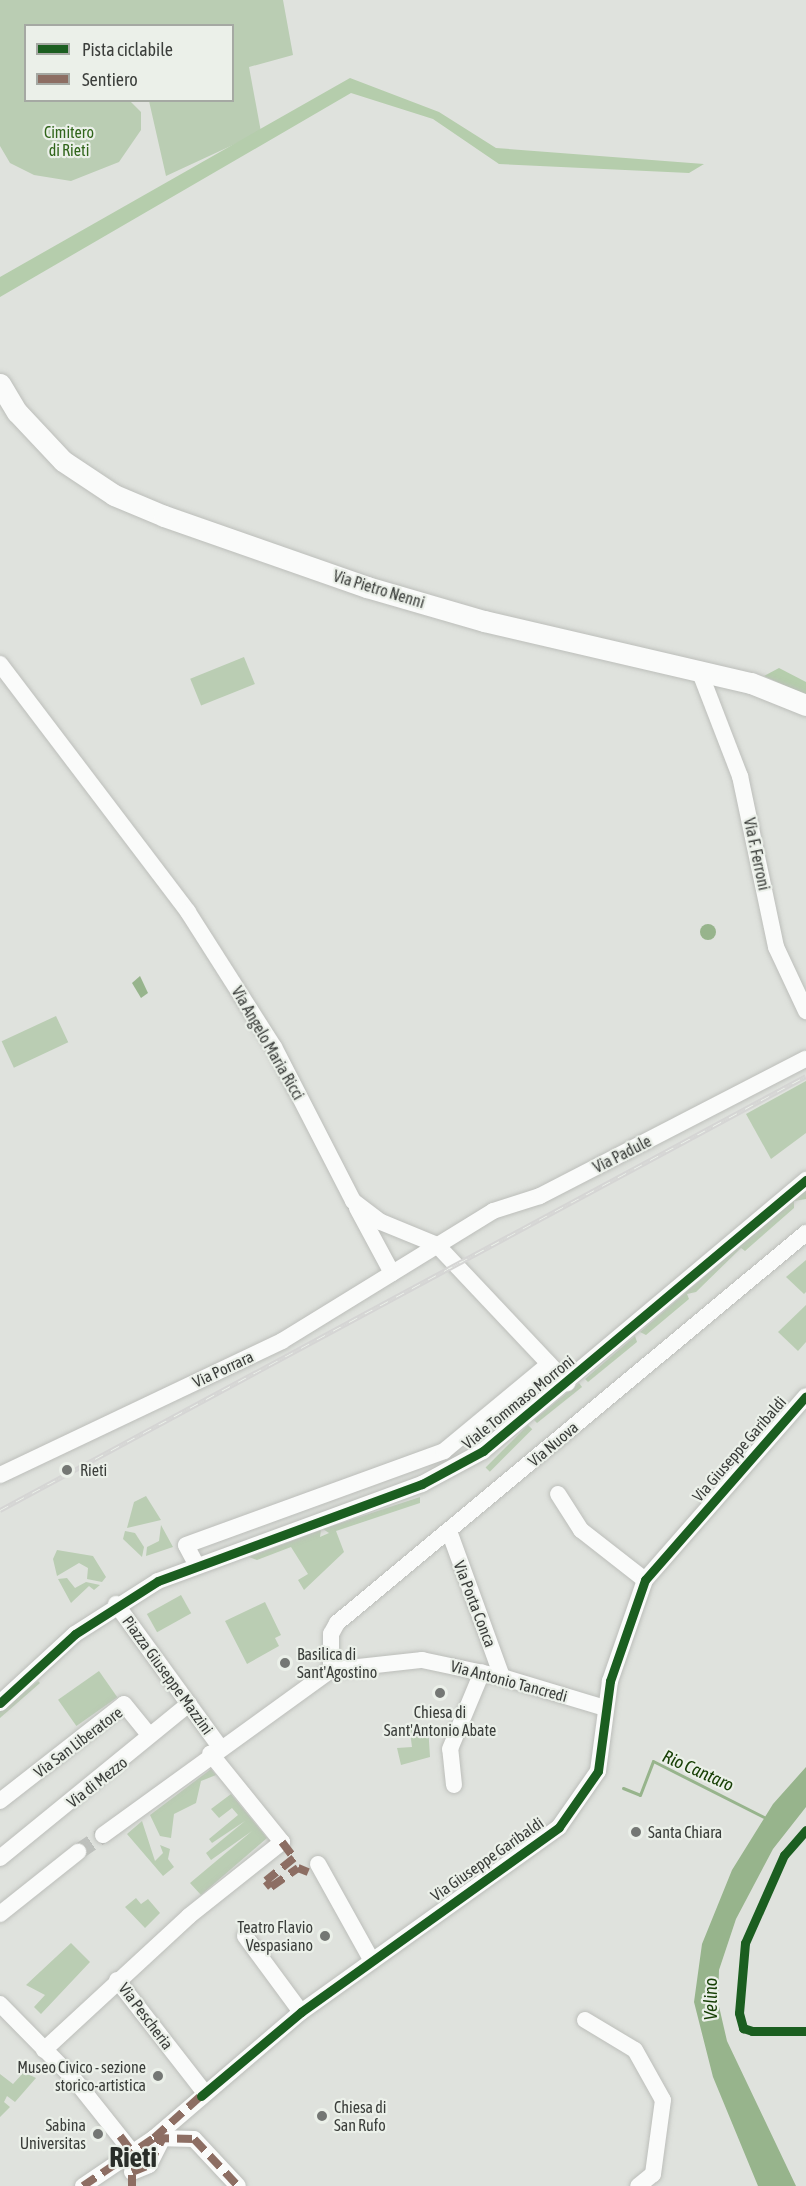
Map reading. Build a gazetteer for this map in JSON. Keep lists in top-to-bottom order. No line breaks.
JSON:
{"streets":{"main road":["Via Pietro Nenni"],"street":["Via F. Ferroni","Via Angelo Maria Ricci","Via Padule","Via Porrara","Viale Tommaso Morroni","Via Nuova","Via Giuseppe Garibaldi","Via Porta Conca","Piazza Giuseppe Mazzini","Via Antonio Tancredi","Via San Liberatore","Via di Mezzo","Via Pescheria"]},"crossings":[["Via Pietro Nenni","Via F. Ferroni"],["Via Angelo Maria Ricci","Via Padule"],["Via Angelo Maria Ricci","Via Porrara"],["Via Angelo Maria Ricci","Viale Tommaso Morroni"],["Via Padule","Via Porrara"],["Viale Tommaso Morroni","Piazza Giuseppe Mazzini"],["Via Nuova","Via Porta Conca"],["Via Nuova","Via Antonio Tancredi"],["Via Giuseppe Garibaldi","Via Antonio Tancredi"],["Via Giuseppe Garibaldi","Via Pescheria"],["Via Porta Conca","Via Antonio Tancredi"],["Piazza Giuseppe Mazzini","Via Antonio Tancredi"],["Piazza Giuseppe Mazzini","Via di Mezzo"],["Piazza Giuseppe Mazzini","Via Pescheria"],["Via San Liberatore","Via di Mezzo"]],"districts":["Rieti"],"water":["Rio Cantaro","Velino"],"parks":["Cimitero di Rieti"],"places":["Rieti","Basilica di Sant'Agostino","Chiesa di Sant'Antonio Abate","Santa Chiara","Teatro Flavio Vespasiano","Museo Civico - sezione storico-artistica","Chiesa di San Rufo","Sabina Universitas"],"legend":["Pista ciclabile","Sentiero"]}
